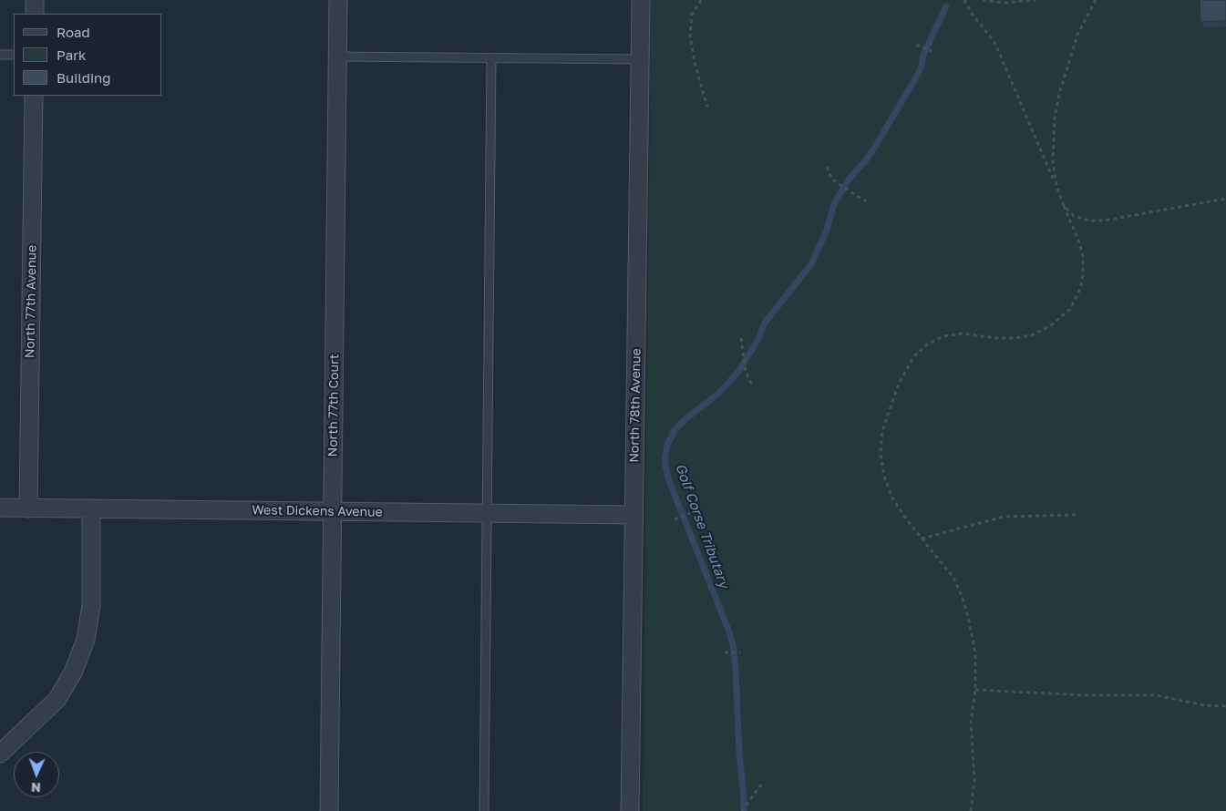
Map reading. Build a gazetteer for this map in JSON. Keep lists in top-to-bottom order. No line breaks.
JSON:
{"streets":{"street":["North 77th Avenue","North 77th Court","North 78th Avenue","West Dickens Avenue"]},"crossings":[["North 77th Avenue","West Dickens Avenue"],["North 77th Court","West Dickens Avenue"],["North 78th Avenue","West Dickens Avenue"]],"water":["Golf Corse Tributary"],"legend":["Road","Park","Building"],"north":"bottom"}
